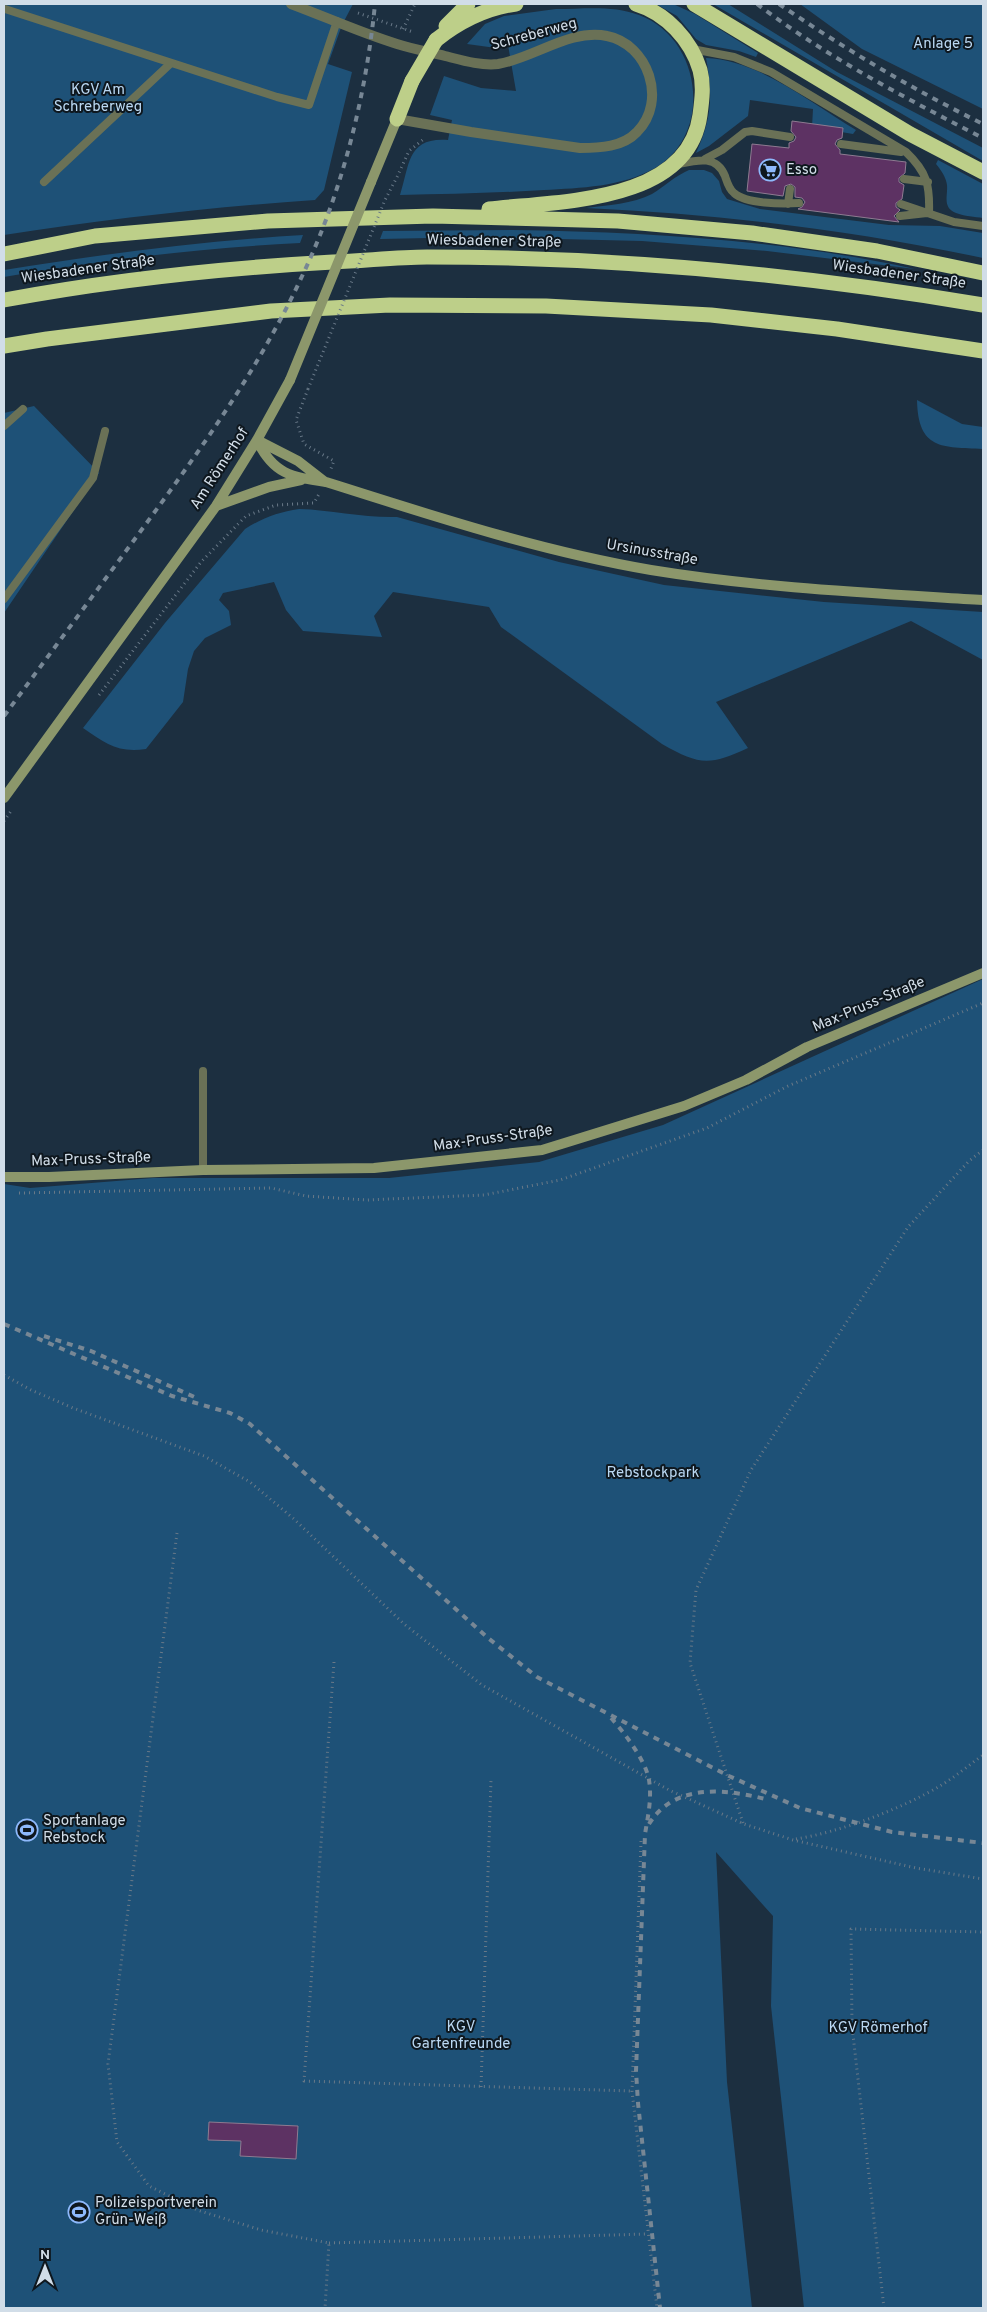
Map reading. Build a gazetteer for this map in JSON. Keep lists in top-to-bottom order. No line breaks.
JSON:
{"streets":{"highway":["Wiesbadener Straße"],"main road":["Am Römerhof","Ursinusstraße","Max-Pruss-Straße"],"street":["Schreberweg"]},"crossings":[["Schreberweg","Am Römerhof"],["Am Römerhof","Ursinusstraße"]],"parks":["Anlage 5","KGV Am Schreberweg","Rebstockpark","KGV Gartenfreunde","KGV Römerhof"],"places":{"supermarket":["Esso"],"sports":["Sportanlage Rebstock","Polizeisportverein Grün-Weiß"]},"north":"top"}
